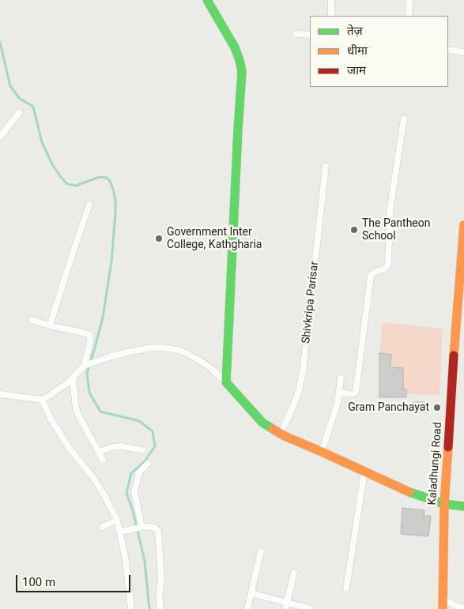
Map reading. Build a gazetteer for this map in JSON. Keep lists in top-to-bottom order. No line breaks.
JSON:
{"streets":{"street":["Shivkripa Parisar","Kaladhungi Road"]},"places":["The Pantheon School","Government Inter College, Kathgharia","Gram Panchayat"],"legend":["तेज़","धीमा","जाम"],"scale_bar":"100 m"}
